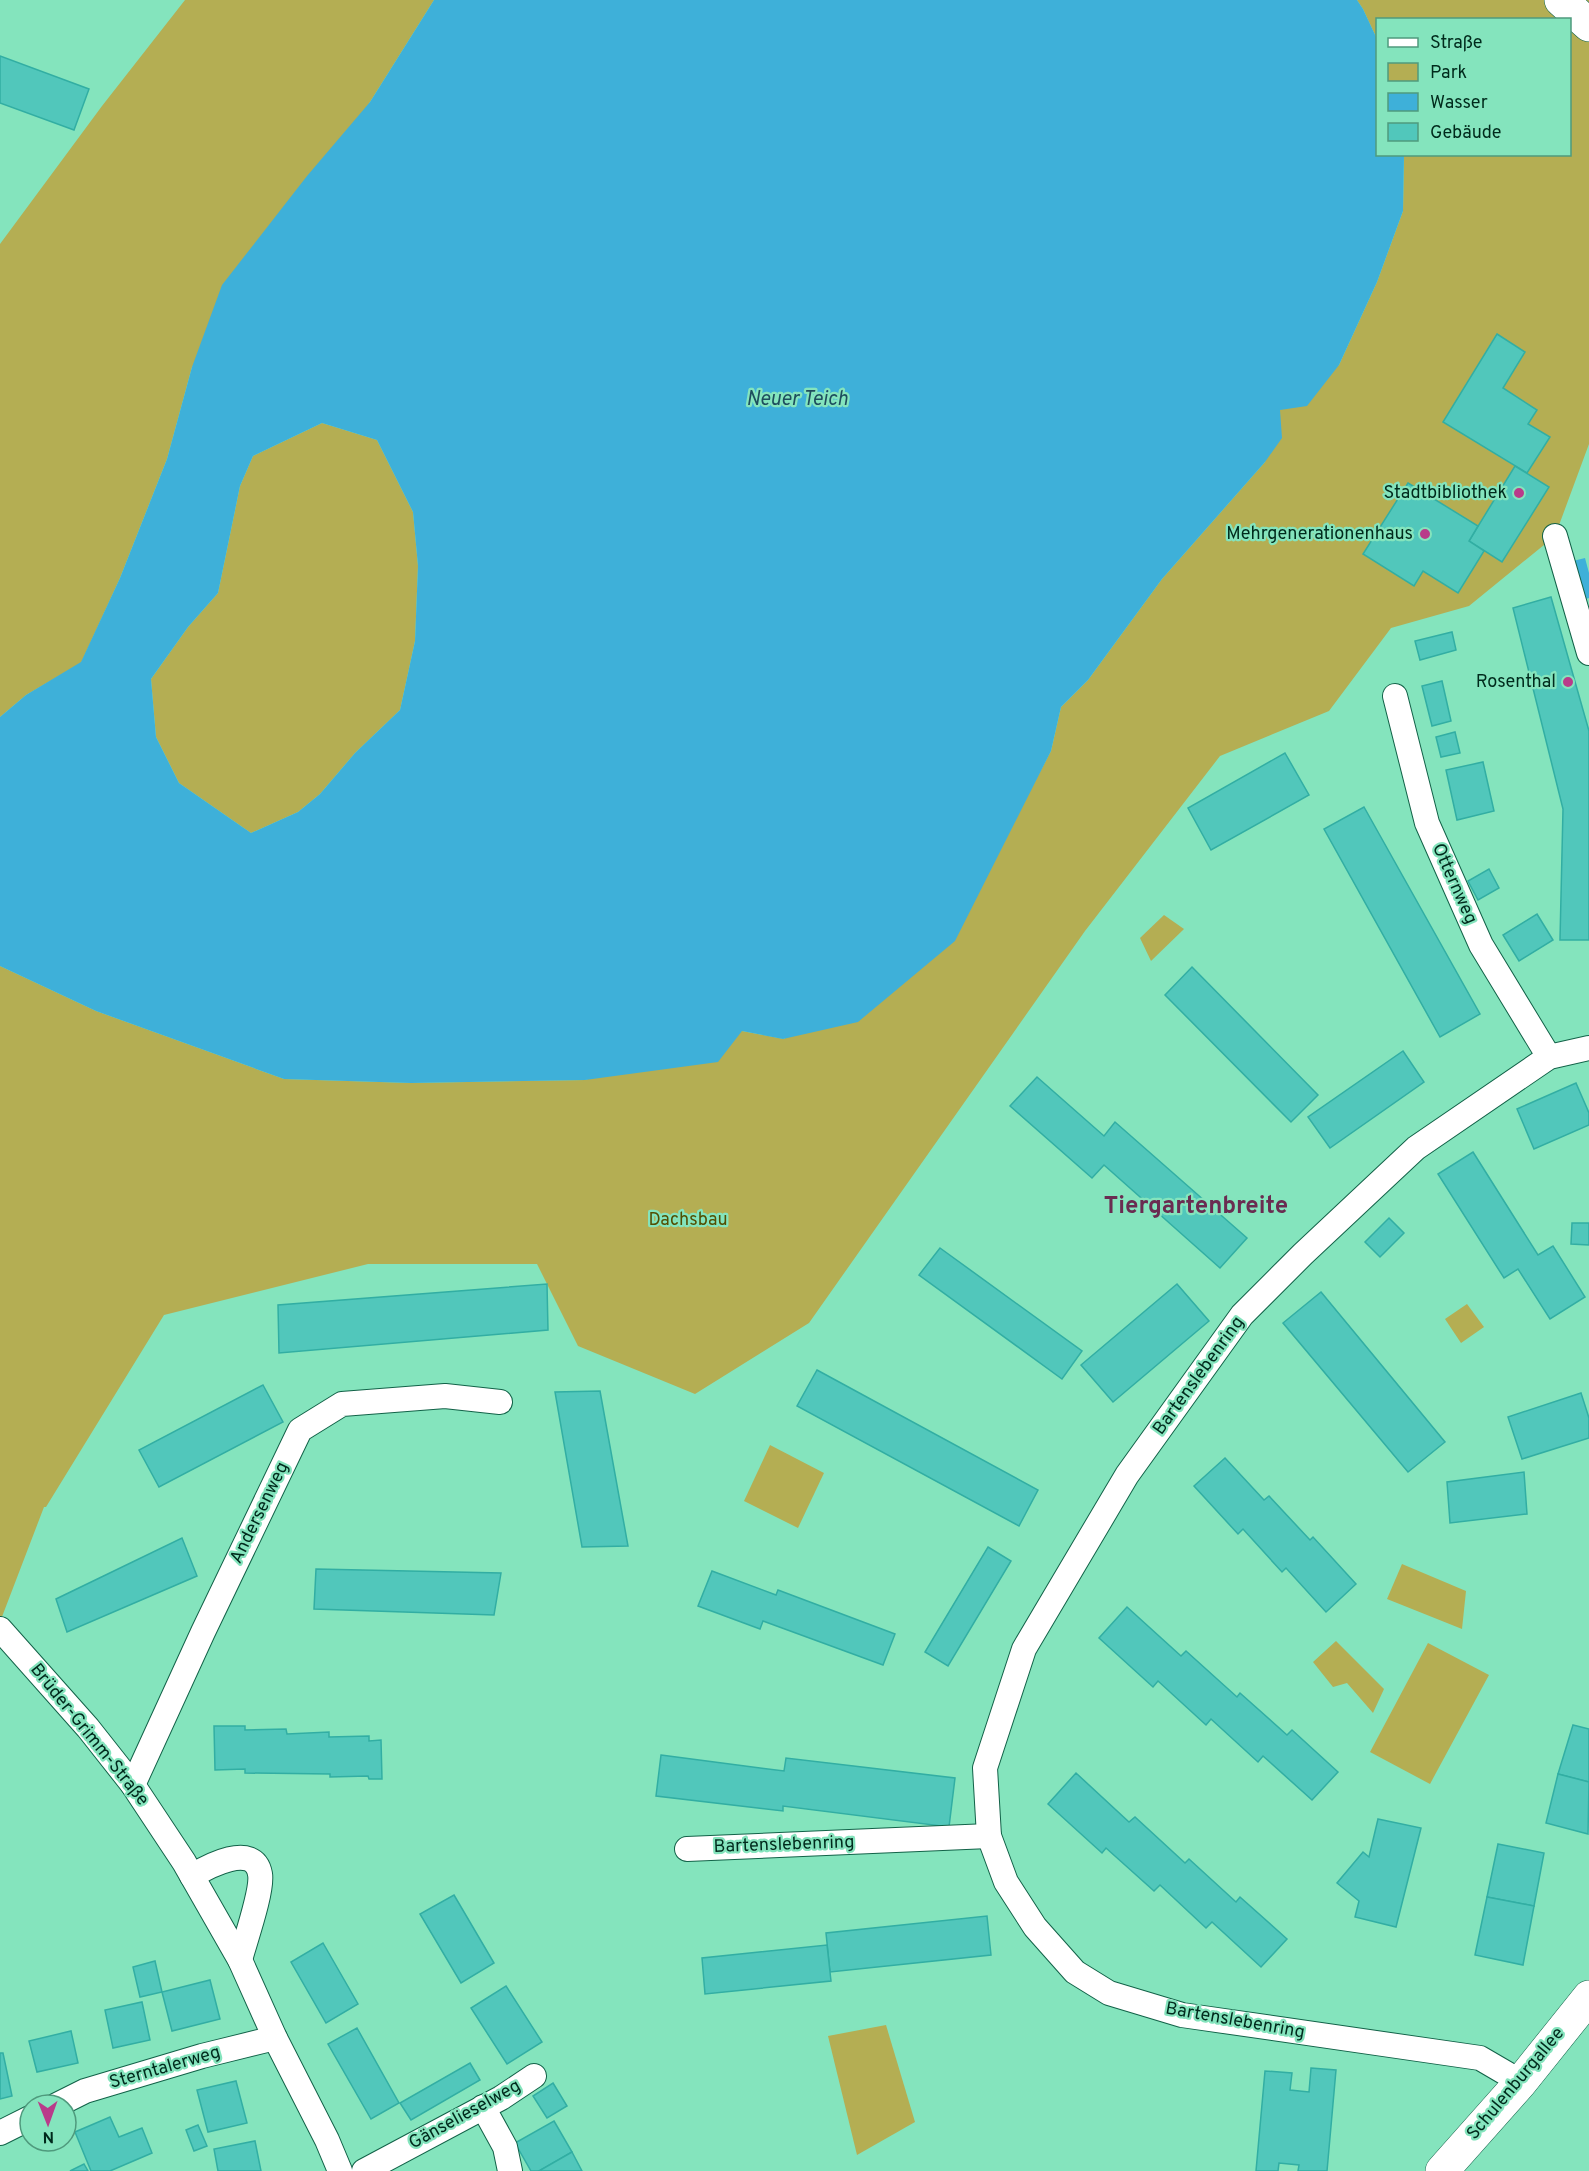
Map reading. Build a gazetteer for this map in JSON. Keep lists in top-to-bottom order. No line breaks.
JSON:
{"streets":{"street":["Otternweg","Bartenslebenring","Andersenweg","Brüder-Grimm-Straße","Sterntalerweg","Schulenburgallee","Gänselieselweg"]},"crossings":[["Otternweg","Bartenslebenring"],["Bartenslebenring","Schulenburgallee"],["Andersenweg","Brüder-Grimm-Straße"],["Brüder-Grimm-Straße","Sterntalerweg"]],"districts":["Tiergartenbreite"],"water":["Neuer Teich"],"parks":["Dachsbau"],"places":["Stadtbibliothek","Mehrgenerationenhaus","Rosenthal"],"legend":["Straße","Park","Wasser","Gebäude"],"north":"bottom"}
